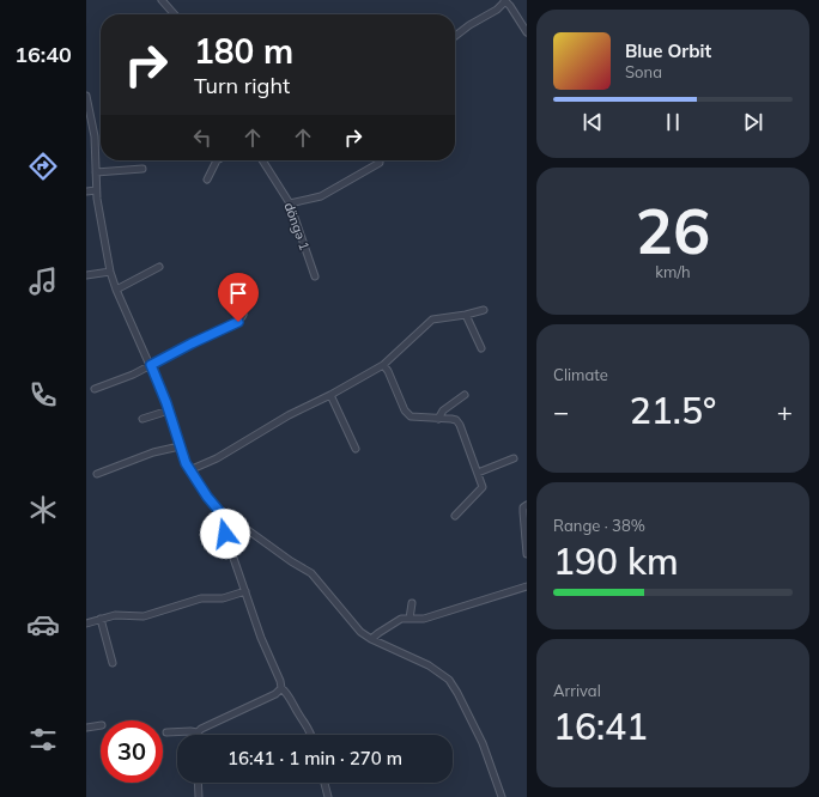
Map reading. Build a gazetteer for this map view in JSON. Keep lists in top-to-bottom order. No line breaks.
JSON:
{"streets":{"street":["döngə 1"]},"page":{"tabs":"16:40","turn":["180 m","Turn right"],"song":["Blue Orbit","Sona"],"tile":[["26","km/h"],"Climate",["Range · 38%","190 km"],["Arrival","16:41"]],"heat":["−","21.5°","+"],"limit":"30","trip":"16:41 · 1 min · 270 m"}}
